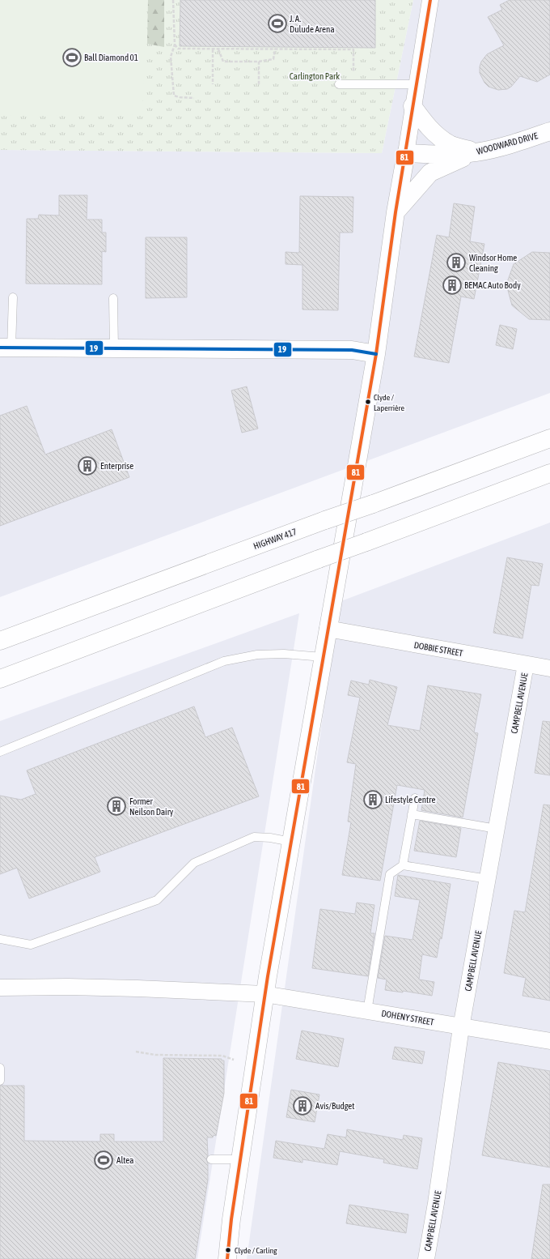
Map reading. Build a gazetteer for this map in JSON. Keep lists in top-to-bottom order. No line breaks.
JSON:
{"streets":{"main road":["WOODWARD DRIVE","HIGHWAY 417"],"street":["DOBBIE STREET","CAMPBELL AVENUE","DOHENY STREET"]},"crossings":[["DOBBIE STREET","CAMPBELL AVENUE"],["CAMPBELL AVENUE","DOHENY STREET"]],"parks":["Carlington Park"],"places":{"sports":["J. A. Dulude Arena","Ball Diamond 01","Altea"],"building":["Windsor Home Cleaning","BEMAC Auto Body","Enterprise","Lifestyle Centre","Former Neilson Dairy","Avis/Budget"],"other":["Clyde / Laperrière","Clyde / Carling"]},"lines":["transit line 81","transit line 19"]}
